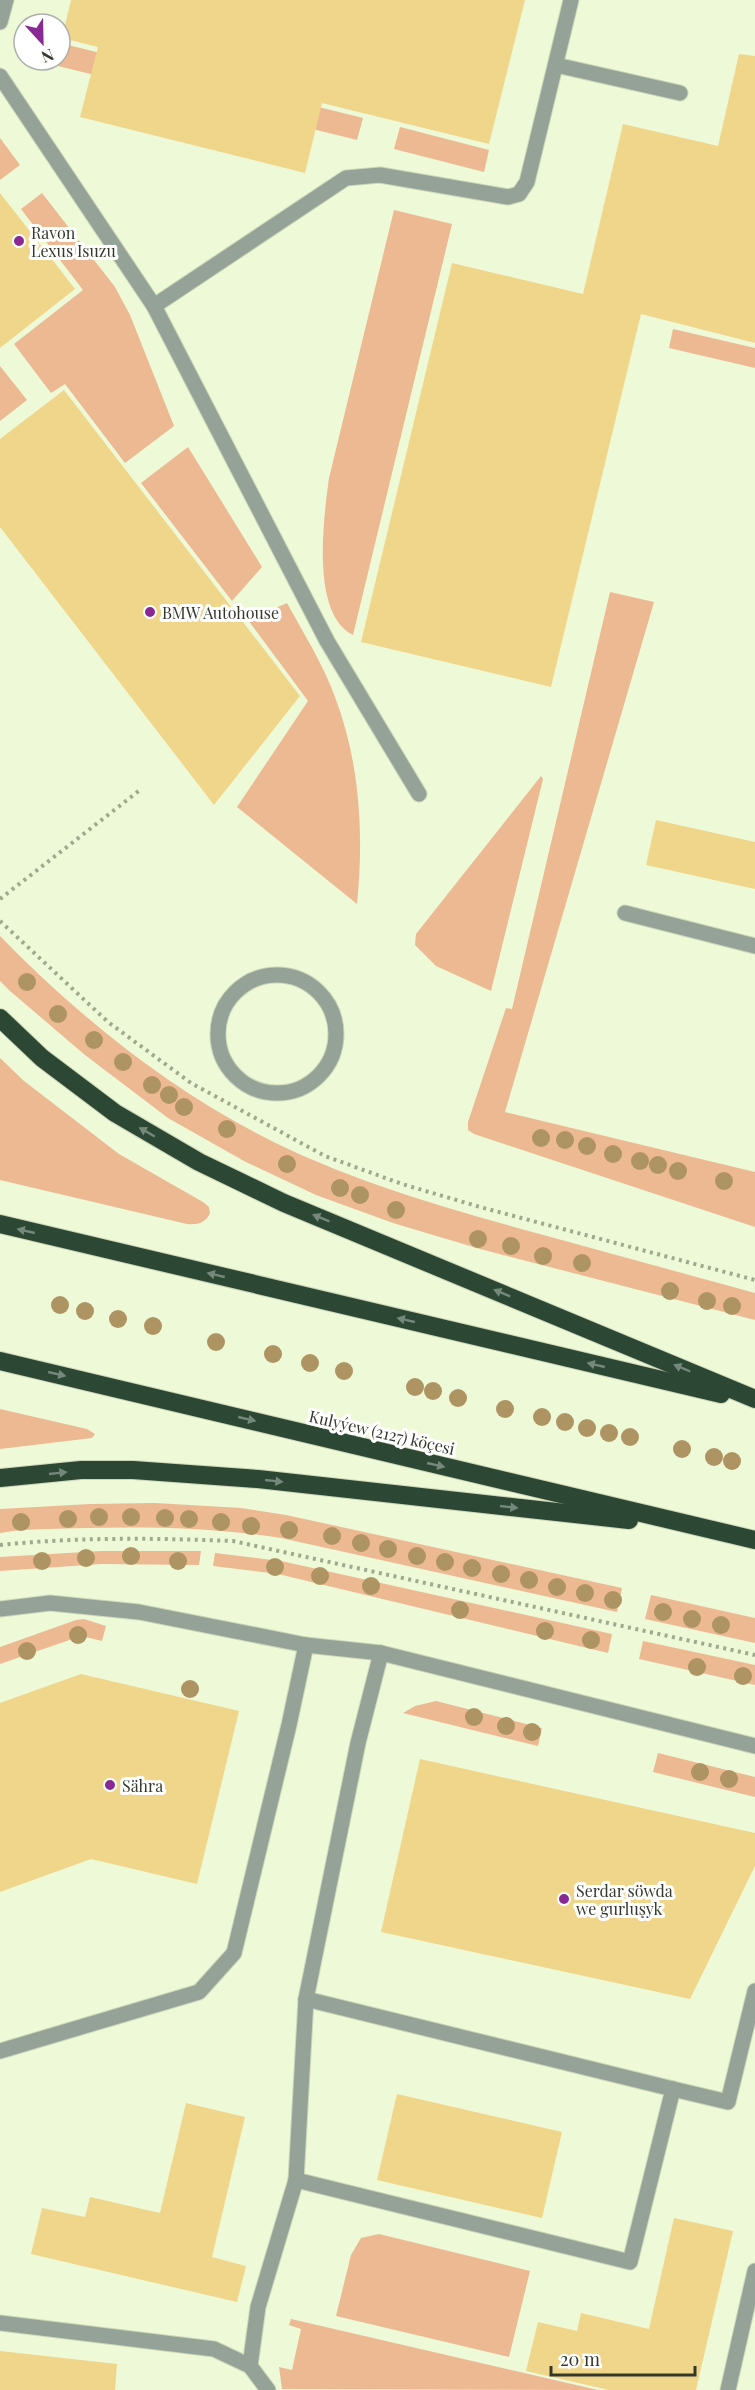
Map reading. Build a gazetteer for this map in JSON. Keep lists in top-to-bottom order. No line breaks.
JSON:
{"streets":{"highway":["Kulyýew (2127) köçesi"]},"places":["Ravon Lexus Isuzu","BMW Autohouse","Sähra","Serdar söwda we gurluşyk"],"scale_bar":"20 m","north":"bottom"}
